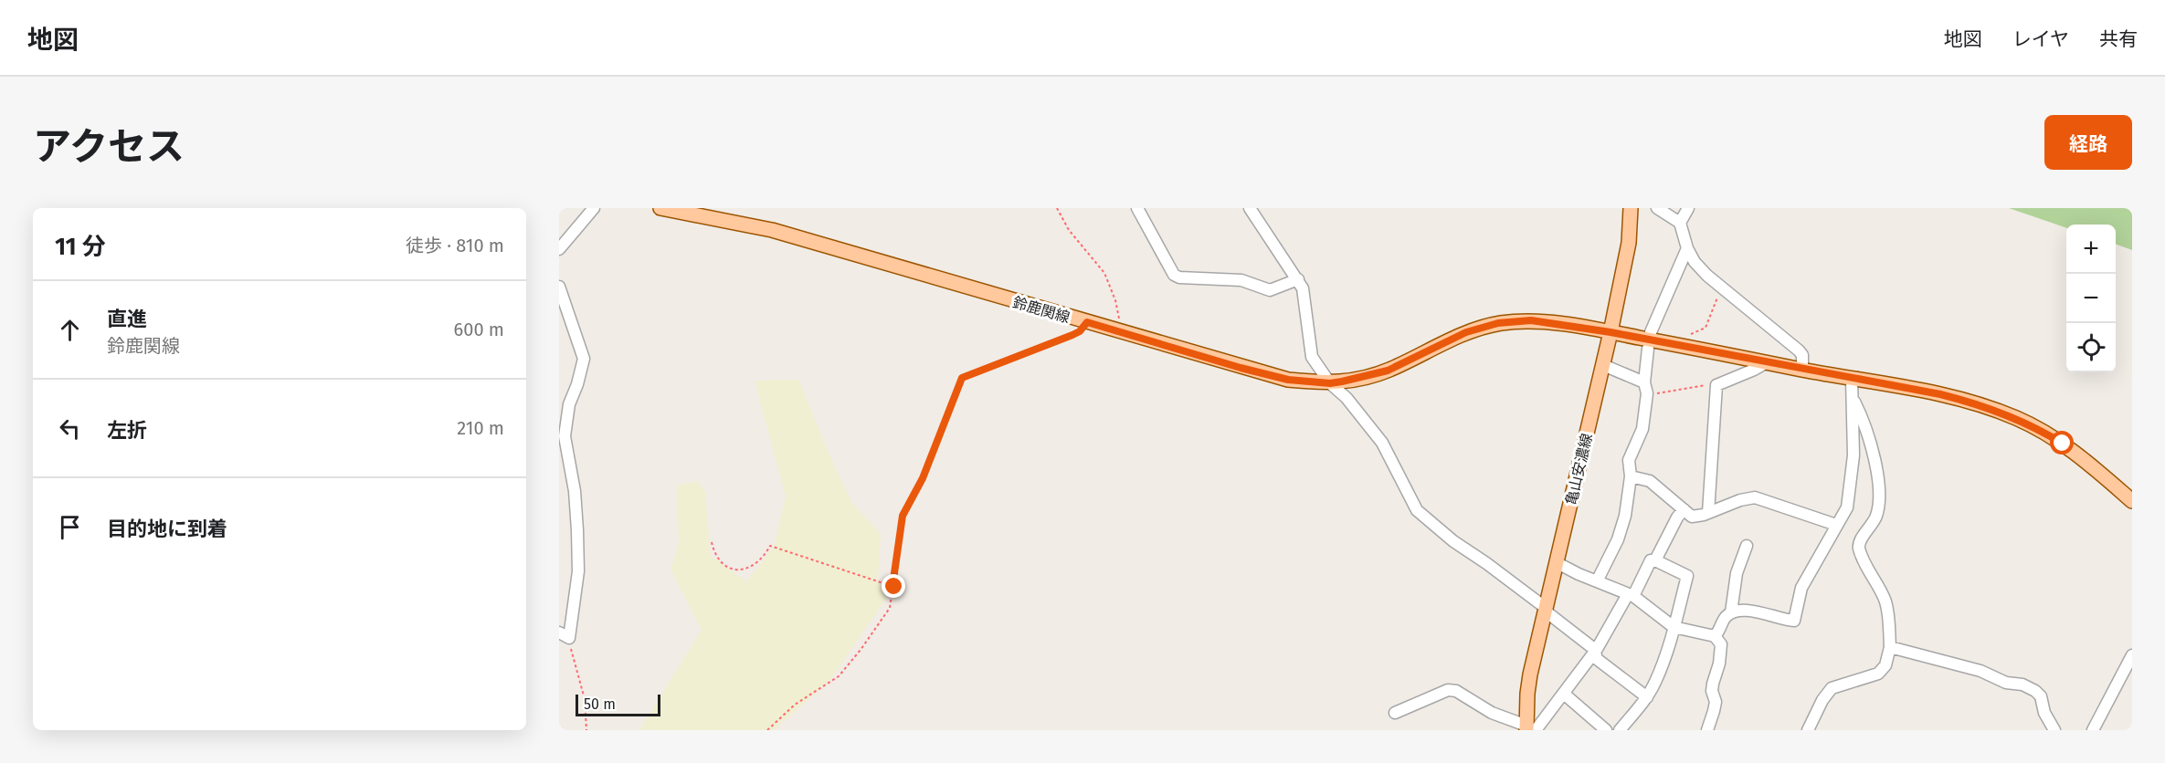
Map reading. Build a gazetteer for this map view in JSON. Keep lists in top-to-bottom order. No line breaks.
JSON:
{"streets":{"main road":["鈴鹿関線","亀山安濃線"]},"crossings":[["鈴鹿関線","亀山安濃線"]],"scale_bar":"50 m","page":{"header":"地図","nav":["地図","レイヤ","共有"],"title":"アクセス","buttons":"経路","heading":["11 分","徒歩 · 810 m"],"map_buttons":["+","−"],"list":[["直進","鈴鹿関線","600 m"],["左折","210 m"],"目的地に到着"],"scale":"50 m"}}
